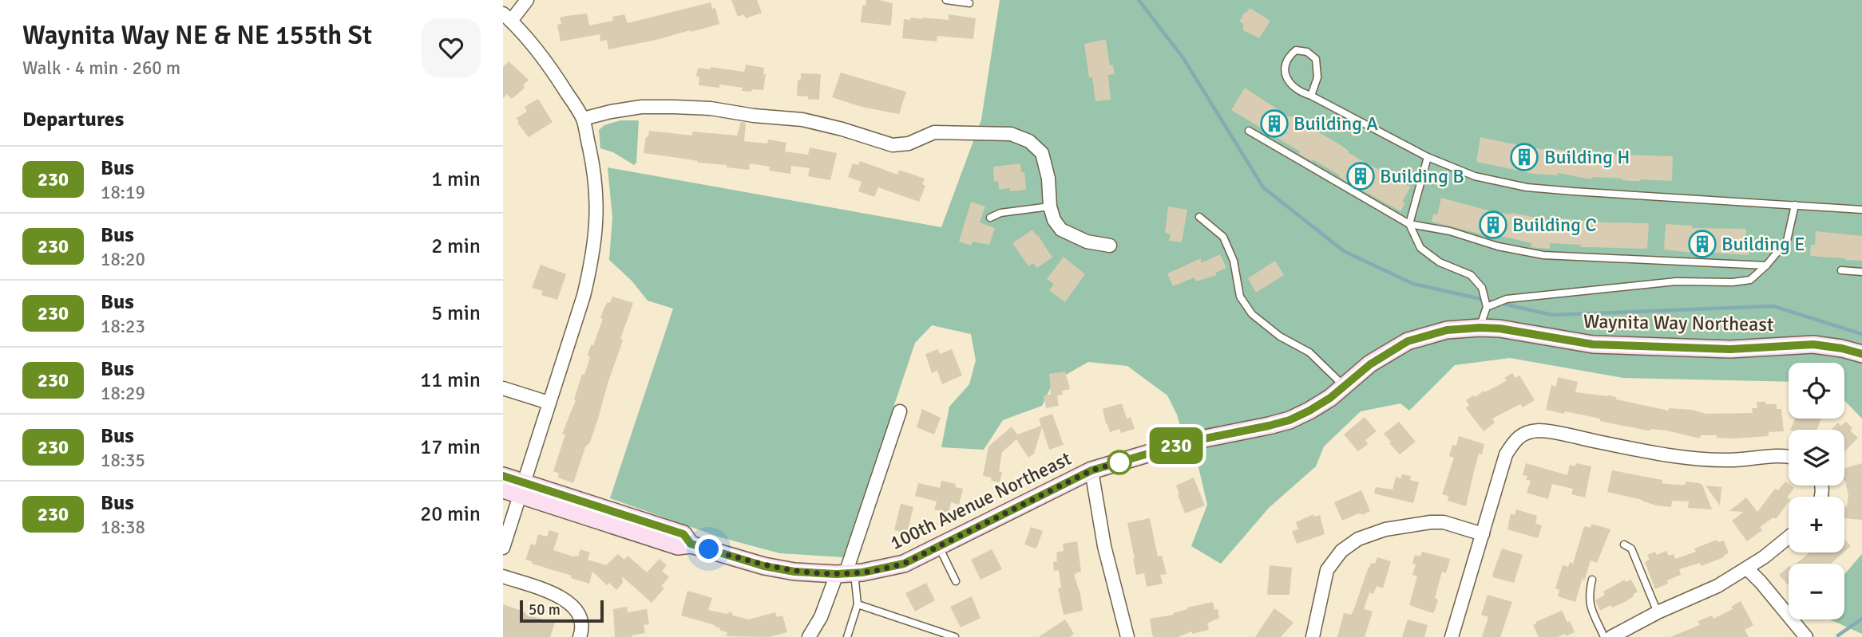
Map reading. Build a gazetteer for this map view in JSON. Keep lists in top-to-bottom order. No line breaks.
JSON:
{"streets":{"main road":["Waynita Way Northeast","100th Avenue Northeast"]},"crossings":[["Waynita Way Northeast","100th Avenue Northeast"]],"places":{"building":["Building A","Building H","Building B","Building C","Building E"]},"lines":["bus line 230"],"scale_bar":"50 m","page":{"heading":[["Waynita Way NE & NE 155th St","Walk · 4 min · 260 m"],"Departures"],"on_map":"230","list":[{"mark":"230","name":"Bus","note":"18:19","value":"1 min"},{"mark":"230","name":"Bus","note":"18:20","value":"2 min"},{"mark":"230","name":"Bus","note":"18:23","value":"5 min"},{"mark":"230","name":"Bus","note":"18:29","value":"11 min"},{"mark":"230","name":"Bus","note":"18:35","value":"17 min"},{"mark":"230","name":"Bus","note":"18:38","value":"20 min"}],"map_buttons":["+","−"],"scale":"50 m"}}
